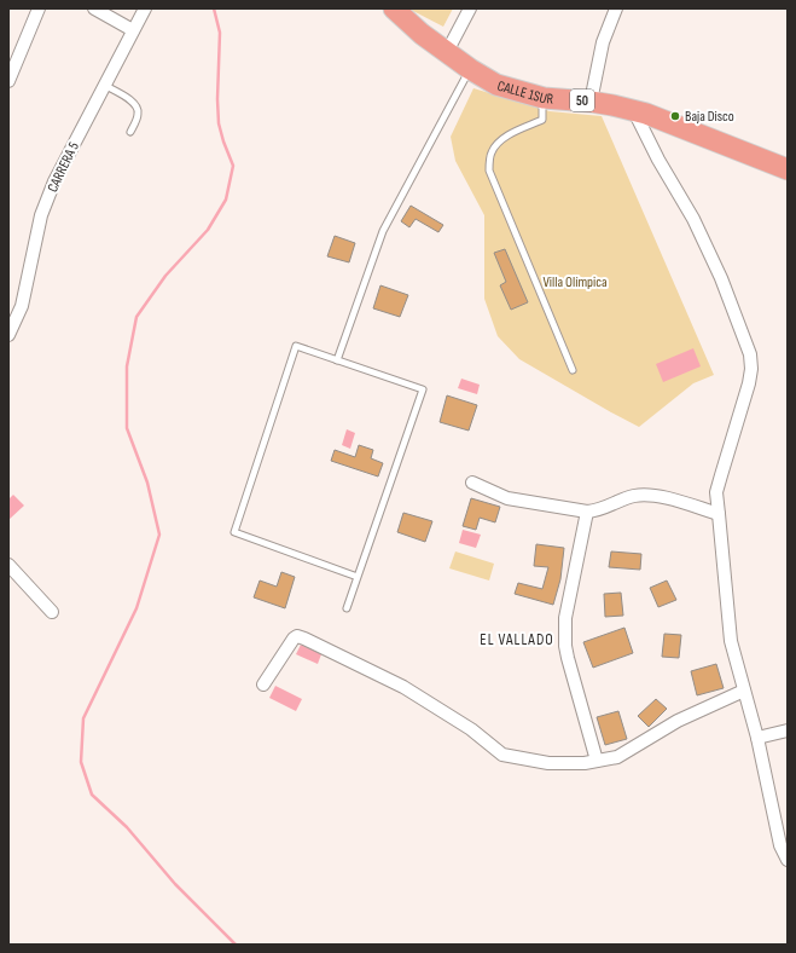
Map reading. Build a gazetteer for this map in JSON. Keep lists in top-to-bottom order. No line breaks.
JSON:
{"streets":{"highway":["CALLE 1SUR","50"],"street":["CARRERA 5"]},"districts":["EL VALLADO"],"parks":["Villa Olímpica"],"places":["Baja Disco"]}
